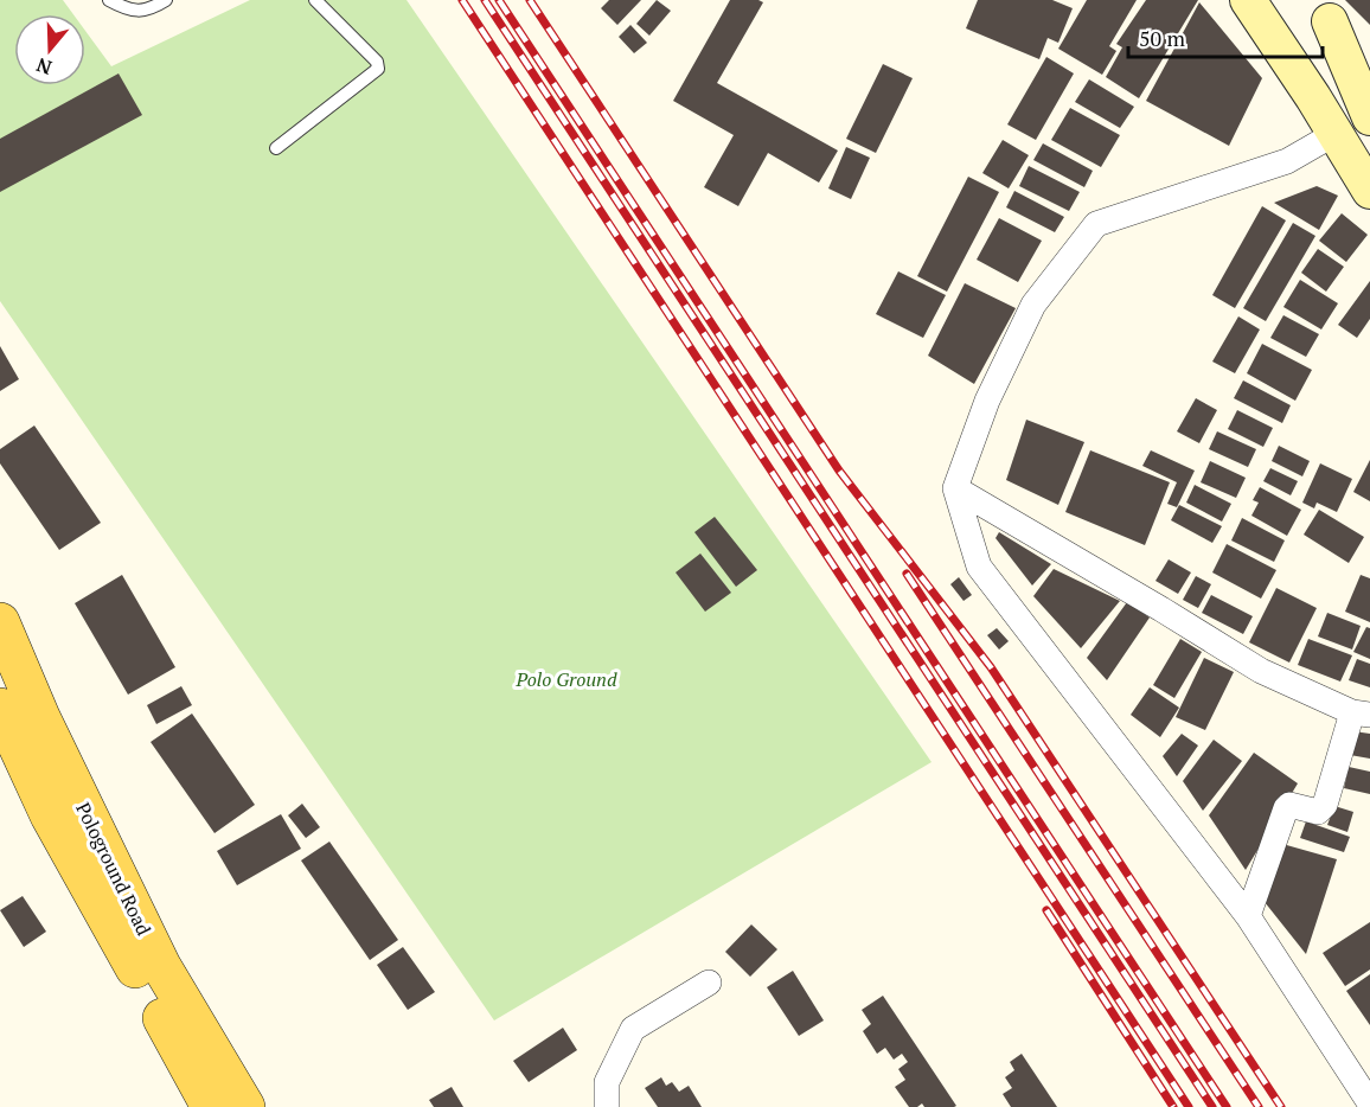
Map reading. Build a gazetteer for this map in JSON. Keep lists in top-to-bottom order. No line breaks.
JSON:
{"streets":{"main road":["Pologround Road"]},"parks":["Polo Ground"],"scale_bar":"50 m","north":"bottom"}
